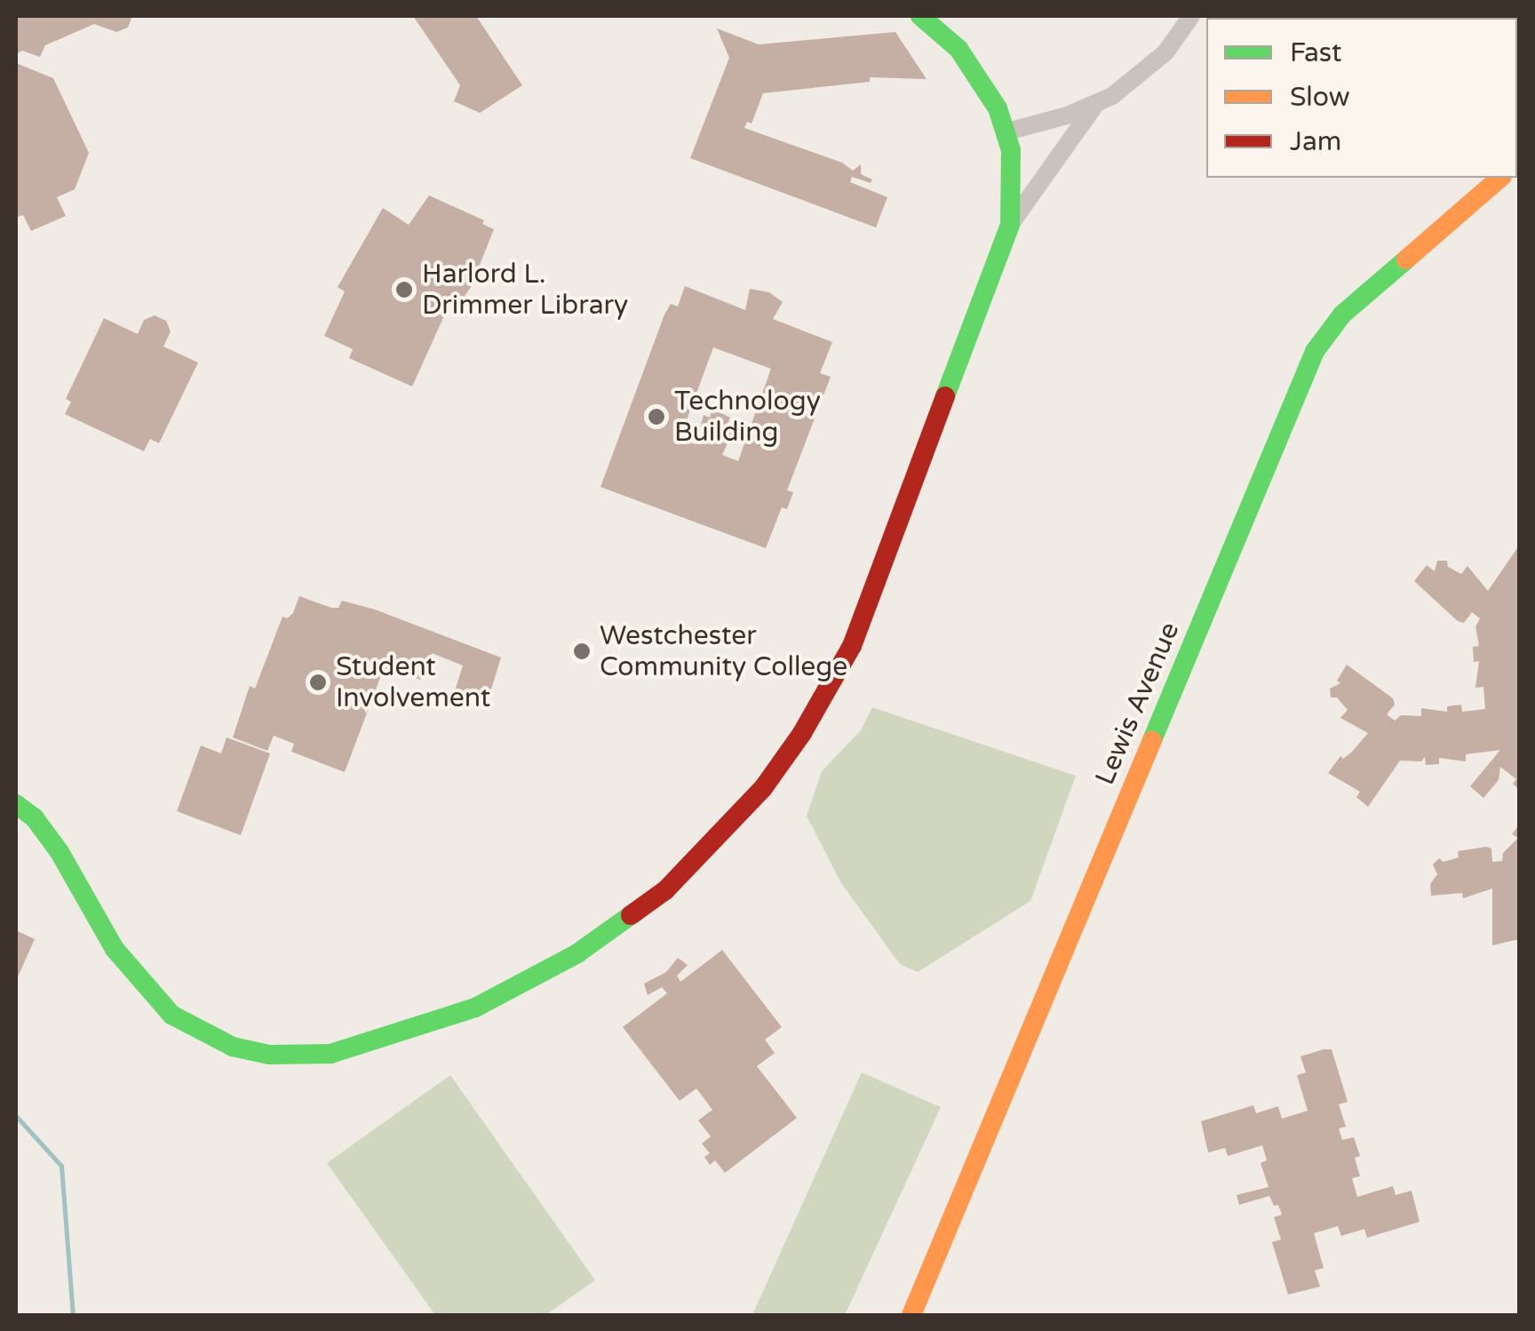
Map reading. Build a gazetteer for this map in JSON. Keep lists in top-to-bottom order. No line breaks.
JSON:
{"streets":{"street":["Lewis Avenue"]},"places":["Harlord L. Drimmer Library","Technology Building","Westchester Community College","Student Involvement"],"legend":["Fast","Slow","Jam"]}
